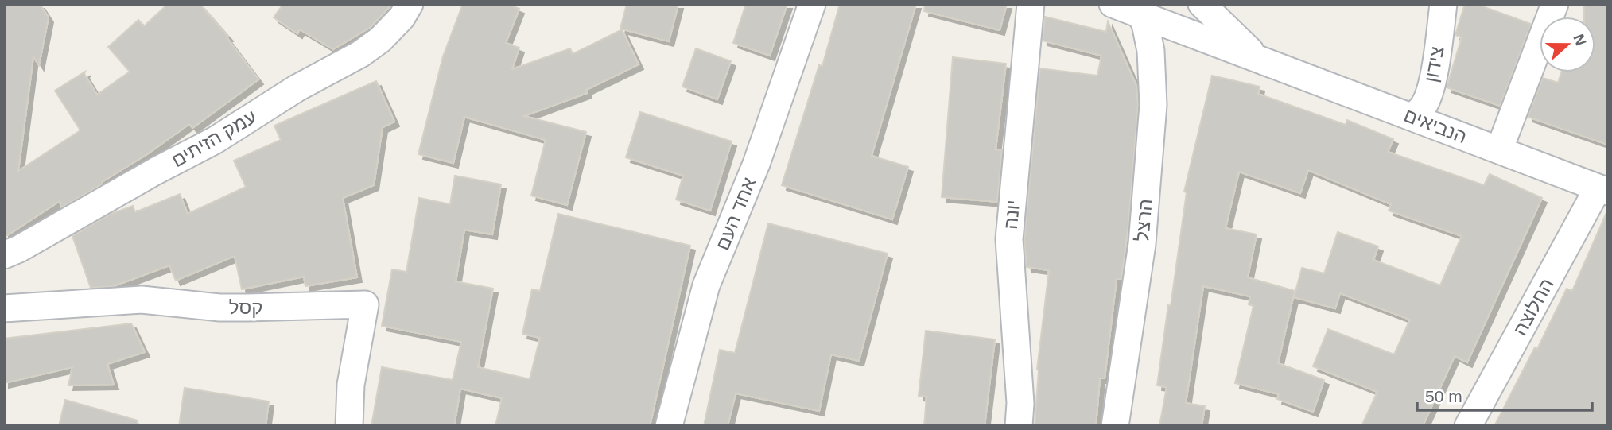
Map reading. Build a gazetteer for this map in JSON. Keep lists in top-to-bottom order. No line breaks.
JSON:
{"streets":{"street":["צידון","הנביאים","עמק הזיתים","אחד העם","יונה","הרצל","קסל","החלוצה"]},"crossings":[["צידון","הנביאים"],["הנביאים","הרצל"],["הנביאים","החלוצה"]],"scale_bar":"50 m","north":"right"}
